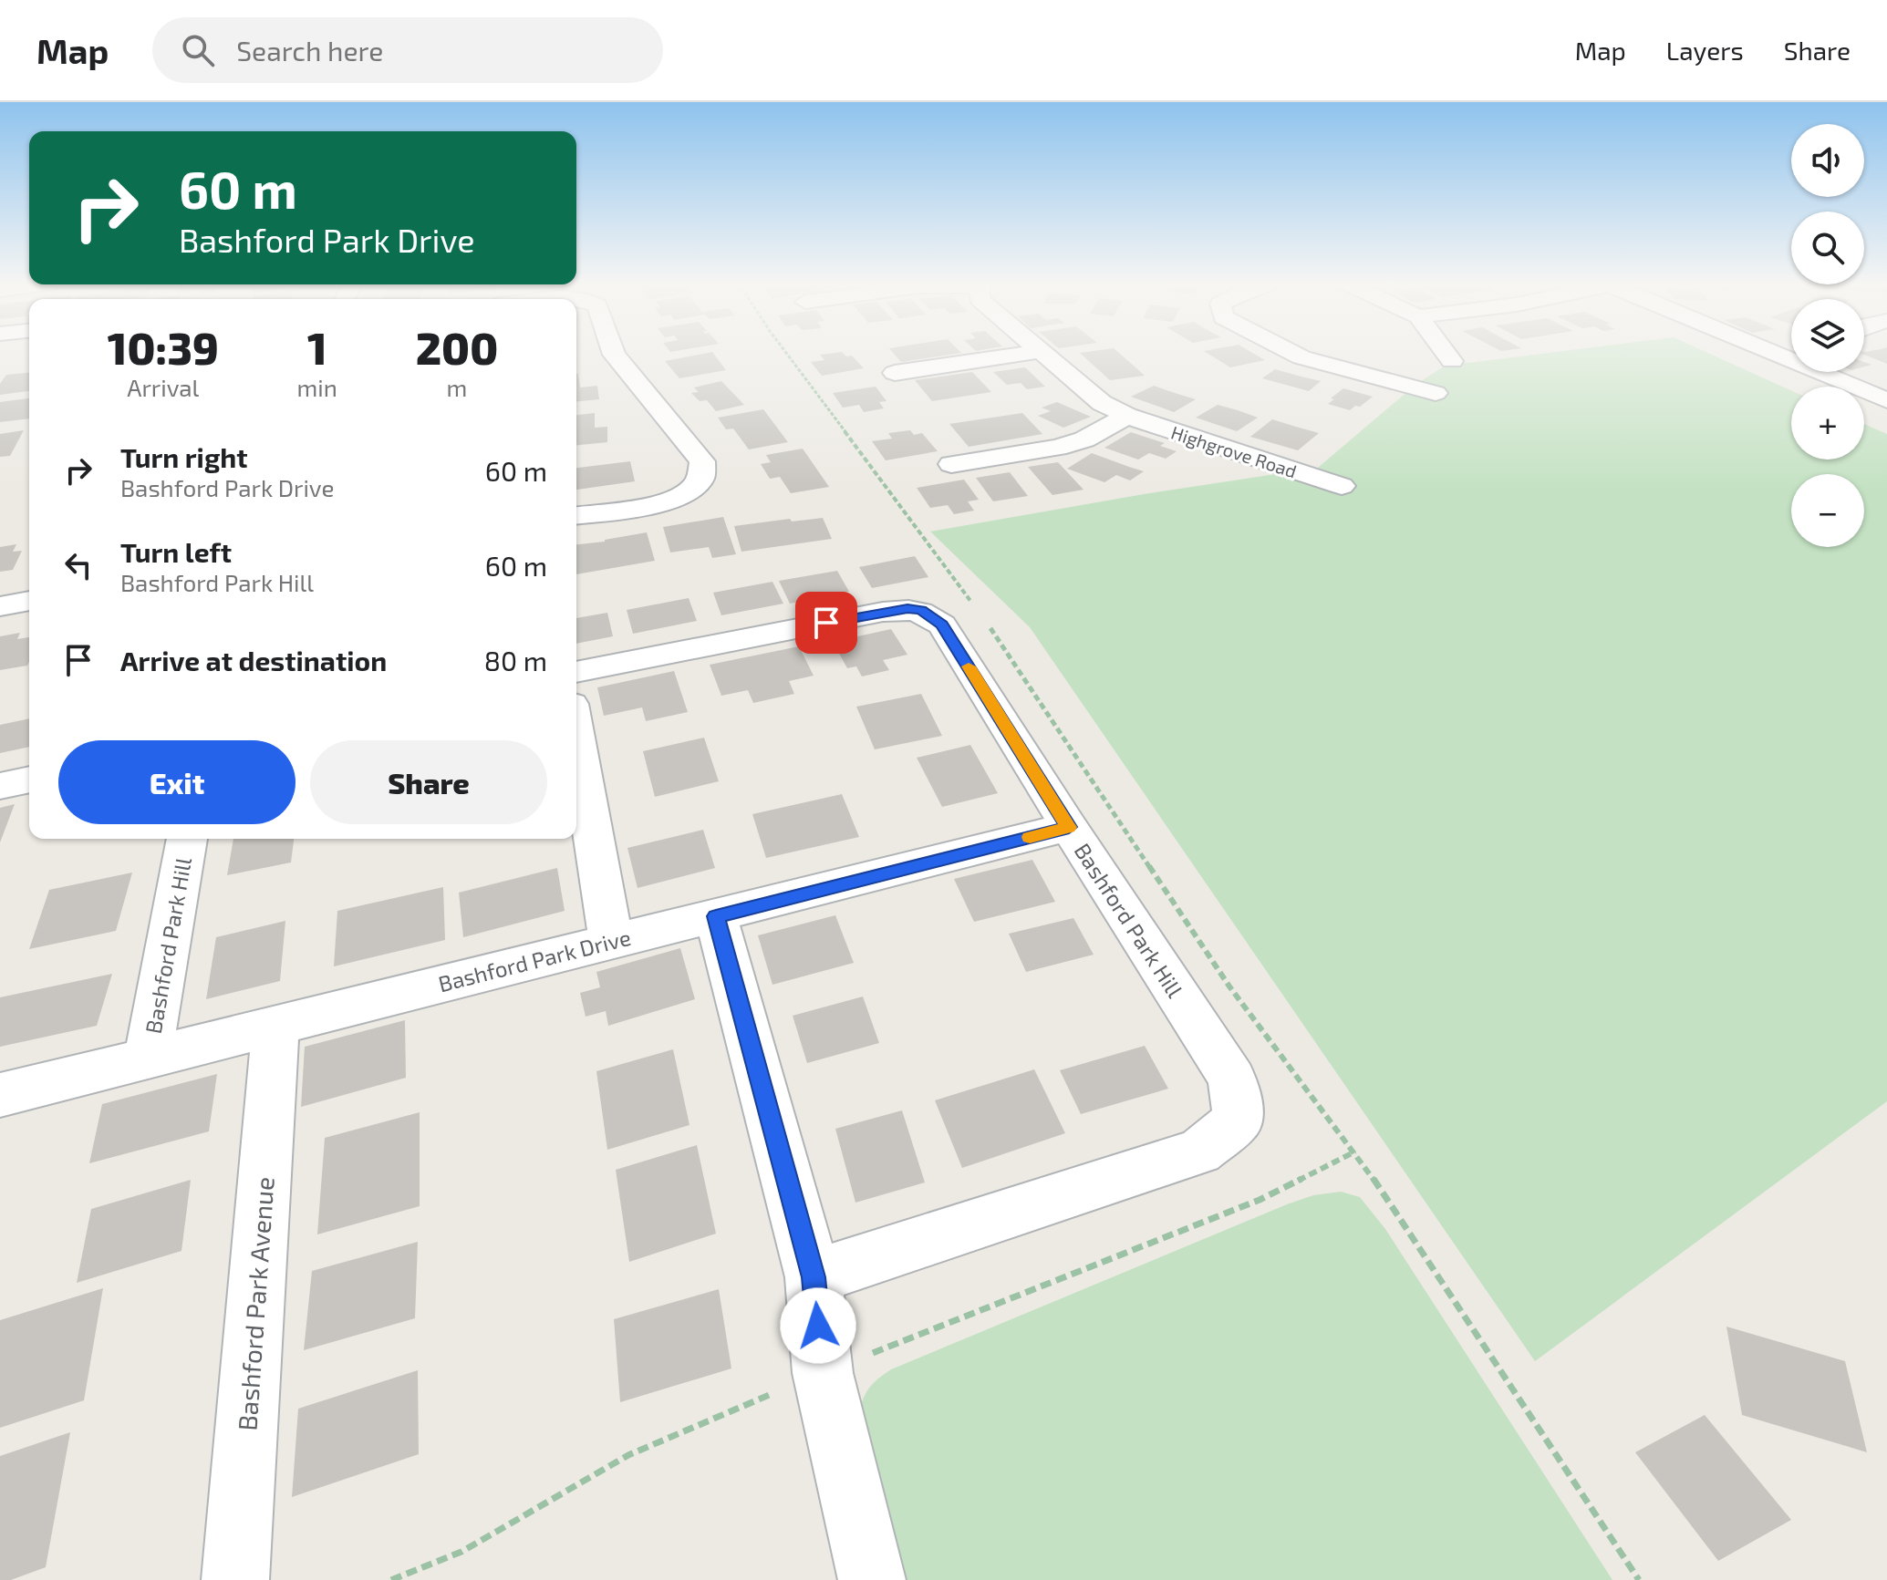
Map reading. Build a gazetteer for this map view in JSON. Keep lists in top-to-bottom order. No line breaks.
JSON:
{"streets":{"street":["Highgrove Road","Bashford Park Hill","Bashford Park Drive","Bashford Park Avenue"]},"crossings":[["Bashford Park Hill","Bashford Park Drive"],["Bashford Park Drive","Bashford Park Avenue"]],"page":{"header":"Map","search":"Search here","nav":["Map","Layers","Share"],"map_buttons":["+","−"],"turn":["60 m","Bashford Park Drive"],"eta":["10:39","Arrival","1","min","200","m"],"list":[{"name":"Turn right","note":"Bashford Park Drive","value":"60 m"},{"name":"Turn left","note":"Bashford Park Hill","value":"60 m"},{"name":"Arrive at destination","value":"80 m"}],"buttons":["Exit","Share"]}}
